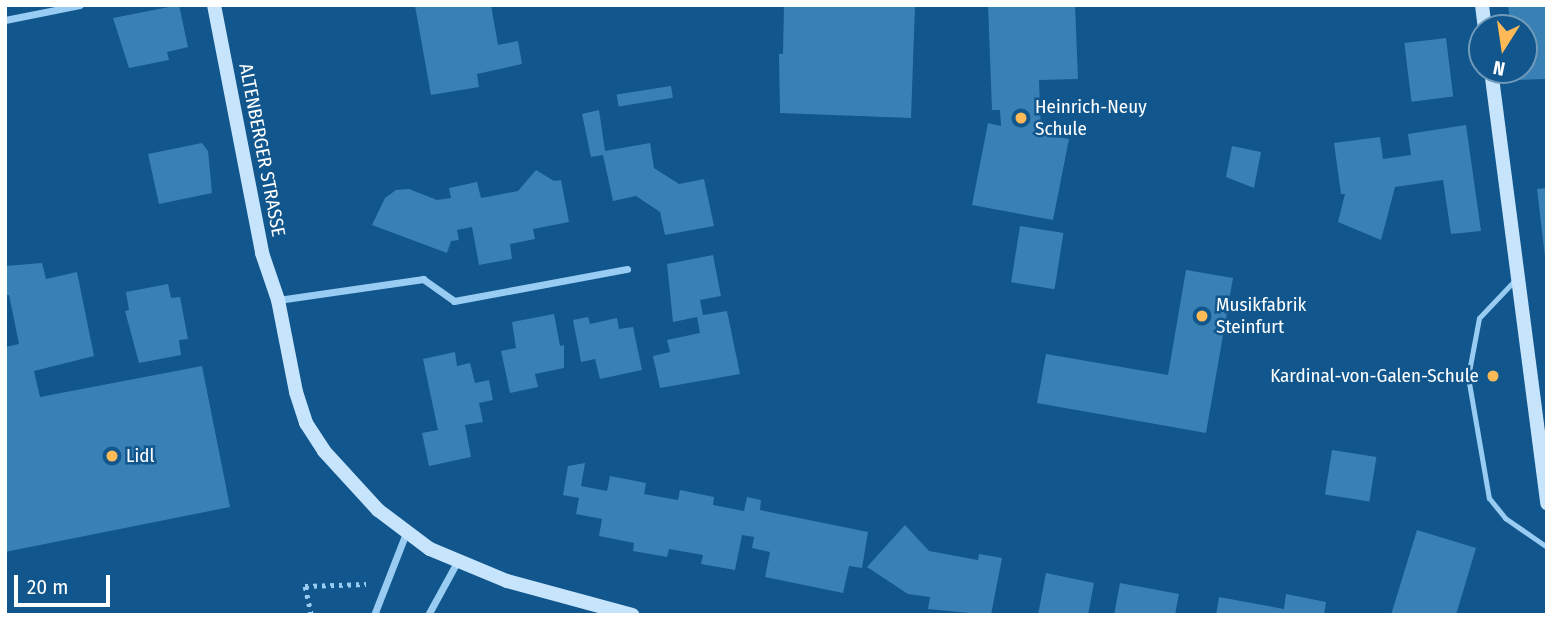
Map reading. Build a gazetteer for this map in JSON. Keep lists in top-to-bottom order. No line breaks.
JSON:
{"streets":{"main road":["ALTENBERGER STRASSE"]},"places":["Heinrich-Neuy Schule","Musikfabrik Steinfurt","Kardinal-von-Galen-Schule","Lidl"],"scale_bar":"20 m","north":"bottom"}
